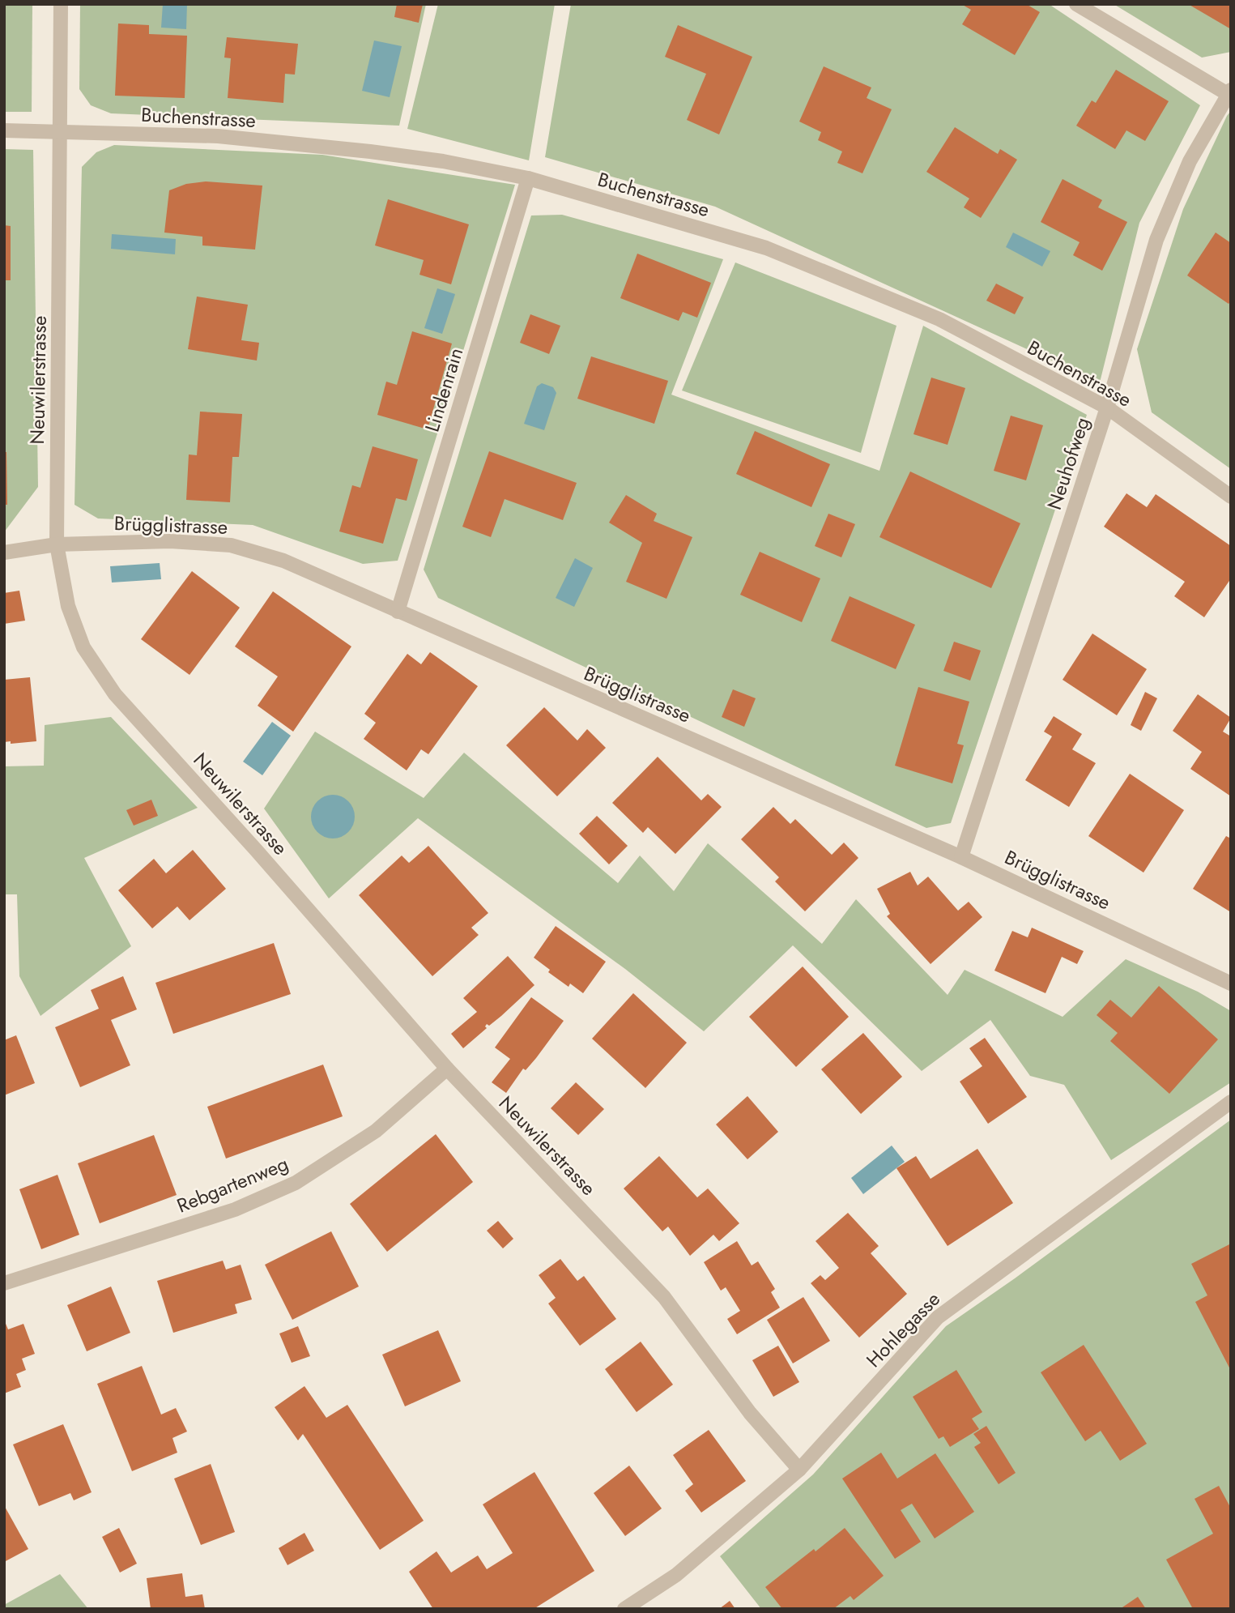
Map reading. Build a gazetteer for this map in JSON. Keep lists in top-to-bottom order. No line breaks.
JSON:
{"streets":{"street":["Buchenstrasse","Neuwilerstrasse","Lindenrain","Neuhofweg","Brügglistrasse","Rebgartenweg","Hohlegasse"]},"crossings":[["Buchenstrasse","Neuwilerstrasse"],["Buchenstrasse","Lindenrain"],["Buchenstrasse","Neuhofweg"],["Neuwilerstrasse","Brügglistrasse"],["Neuwilerstrasse","Rebgartenweg"],["Neuwilerstrasse","Hohlegasse"],["Lindenrain","Brügglistrasse"],["Neuhofweg","Brügglistrasse"]]}
